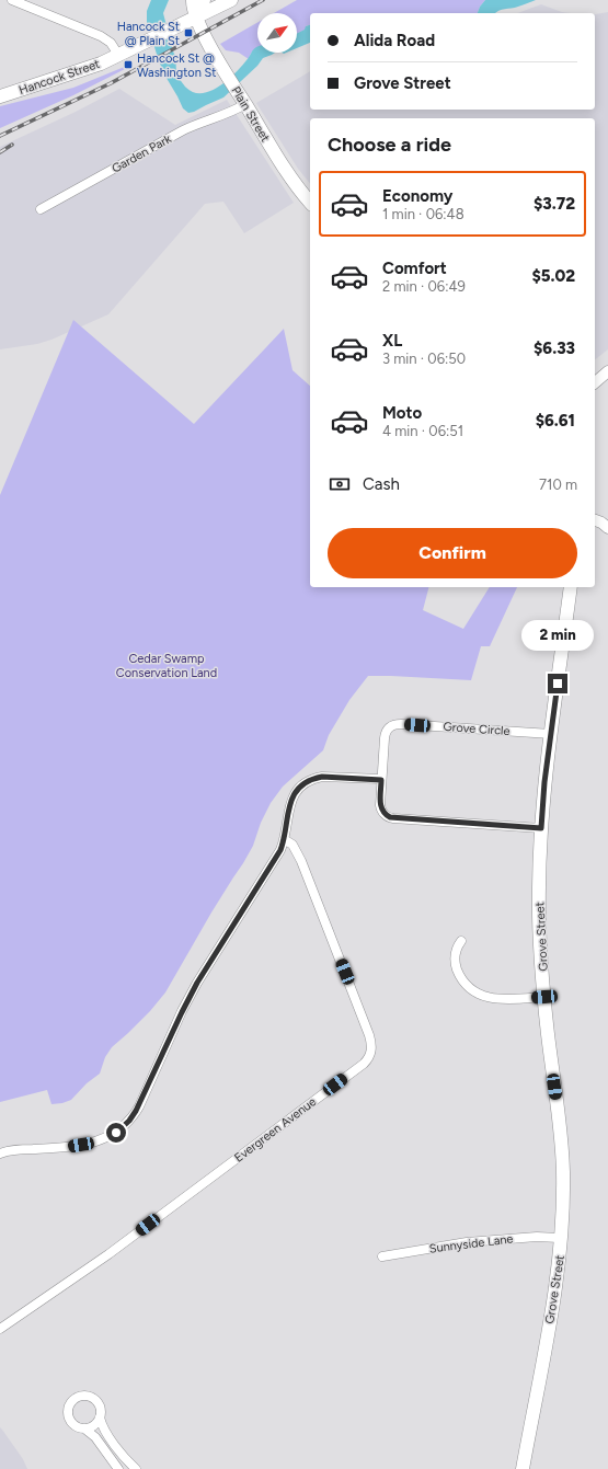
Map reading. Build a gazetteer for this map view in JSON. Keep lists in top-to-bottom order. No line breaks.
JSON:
{"streets":{"main road":["Hancock Street","Plain Street","Grove Street"],"street":["Garden Park","Grove Circle","Evergreen Avenue","Sunnyside Lane"]},"crossings":[["Hancock Street","Plain Street"],["Plain Street","Garden Park"],["Grove Circle","Grove Street"],["Grove Street","Sunnyside Lane"]],"parks":["Cedar Swamp Conservation Land"],"places":{"transit":["Hancock St @ Plain St","Hancock St @ Washington St"]},"north":"top right","page":{"banner":["Alida Road","Grove Street"],"heading":"Choose a ride","list":[{"name":"Economy","note":"1 min · 06:48","value":"$3.72"},{"name":"Comfort","note":"2 min · 06:49","value":"$5.02"},{"name":"XL","note":"3 min · 06:50","value":"$6.33"},{"name":"Moto","note":"4 min · 06:51","value":"$6.61"}],"pay":["Cash","710 m"],"buttons":"Confirm","bubble":"2 min"}}
